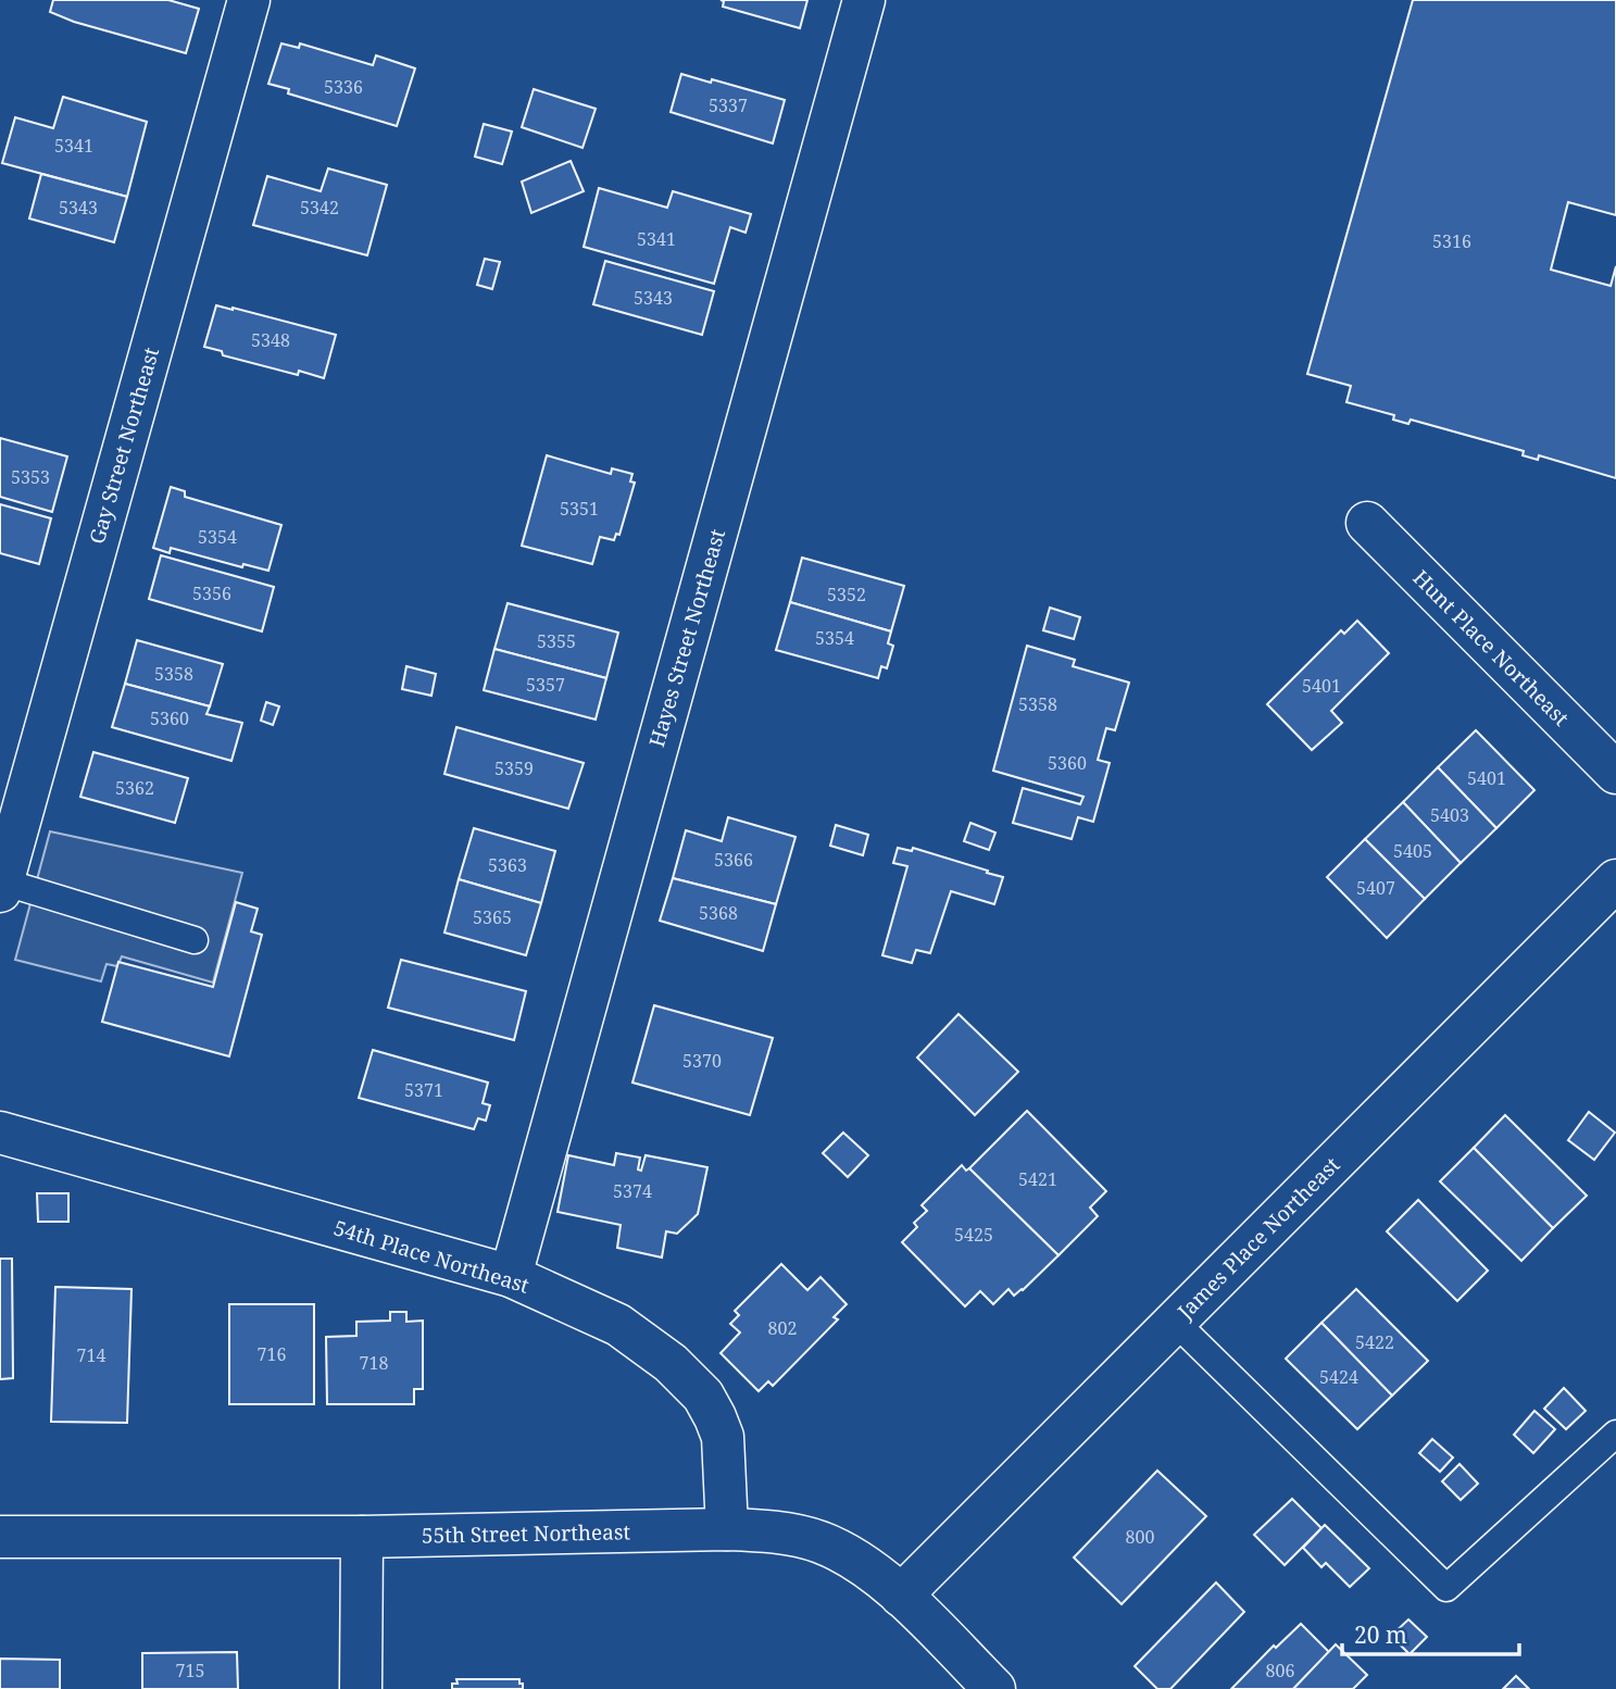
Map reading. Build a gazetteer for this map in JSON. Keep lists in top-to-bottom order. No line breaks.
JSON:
{"streets":{"street":["Gay Street Northeast","Hayes Street Northeast","Hunt Place Northeast","James Place Northeast","54th Place Northeast","55th Street Northeast"]},"crossings":[["Hayes Street Northeast","54th Place Northeast"],["James Place Northeast","55th Street Northeast"],["54th Place Northeast","55th Street Northeast"]],"house_numbers":["5336","5337","5341","5343","5342","5341","5316","5343","5348","5353","5351","5354","5356","5352","5354","5355","5358","5357","5401","5358","5360","5360","5359","5401","5362","5403","5405","5366","5363","5407","5368","5365","5370","5371","5421","5374","5425","802","5422","716","714","718","5424","800","715","806"],"scale_bar":"20 m"}
